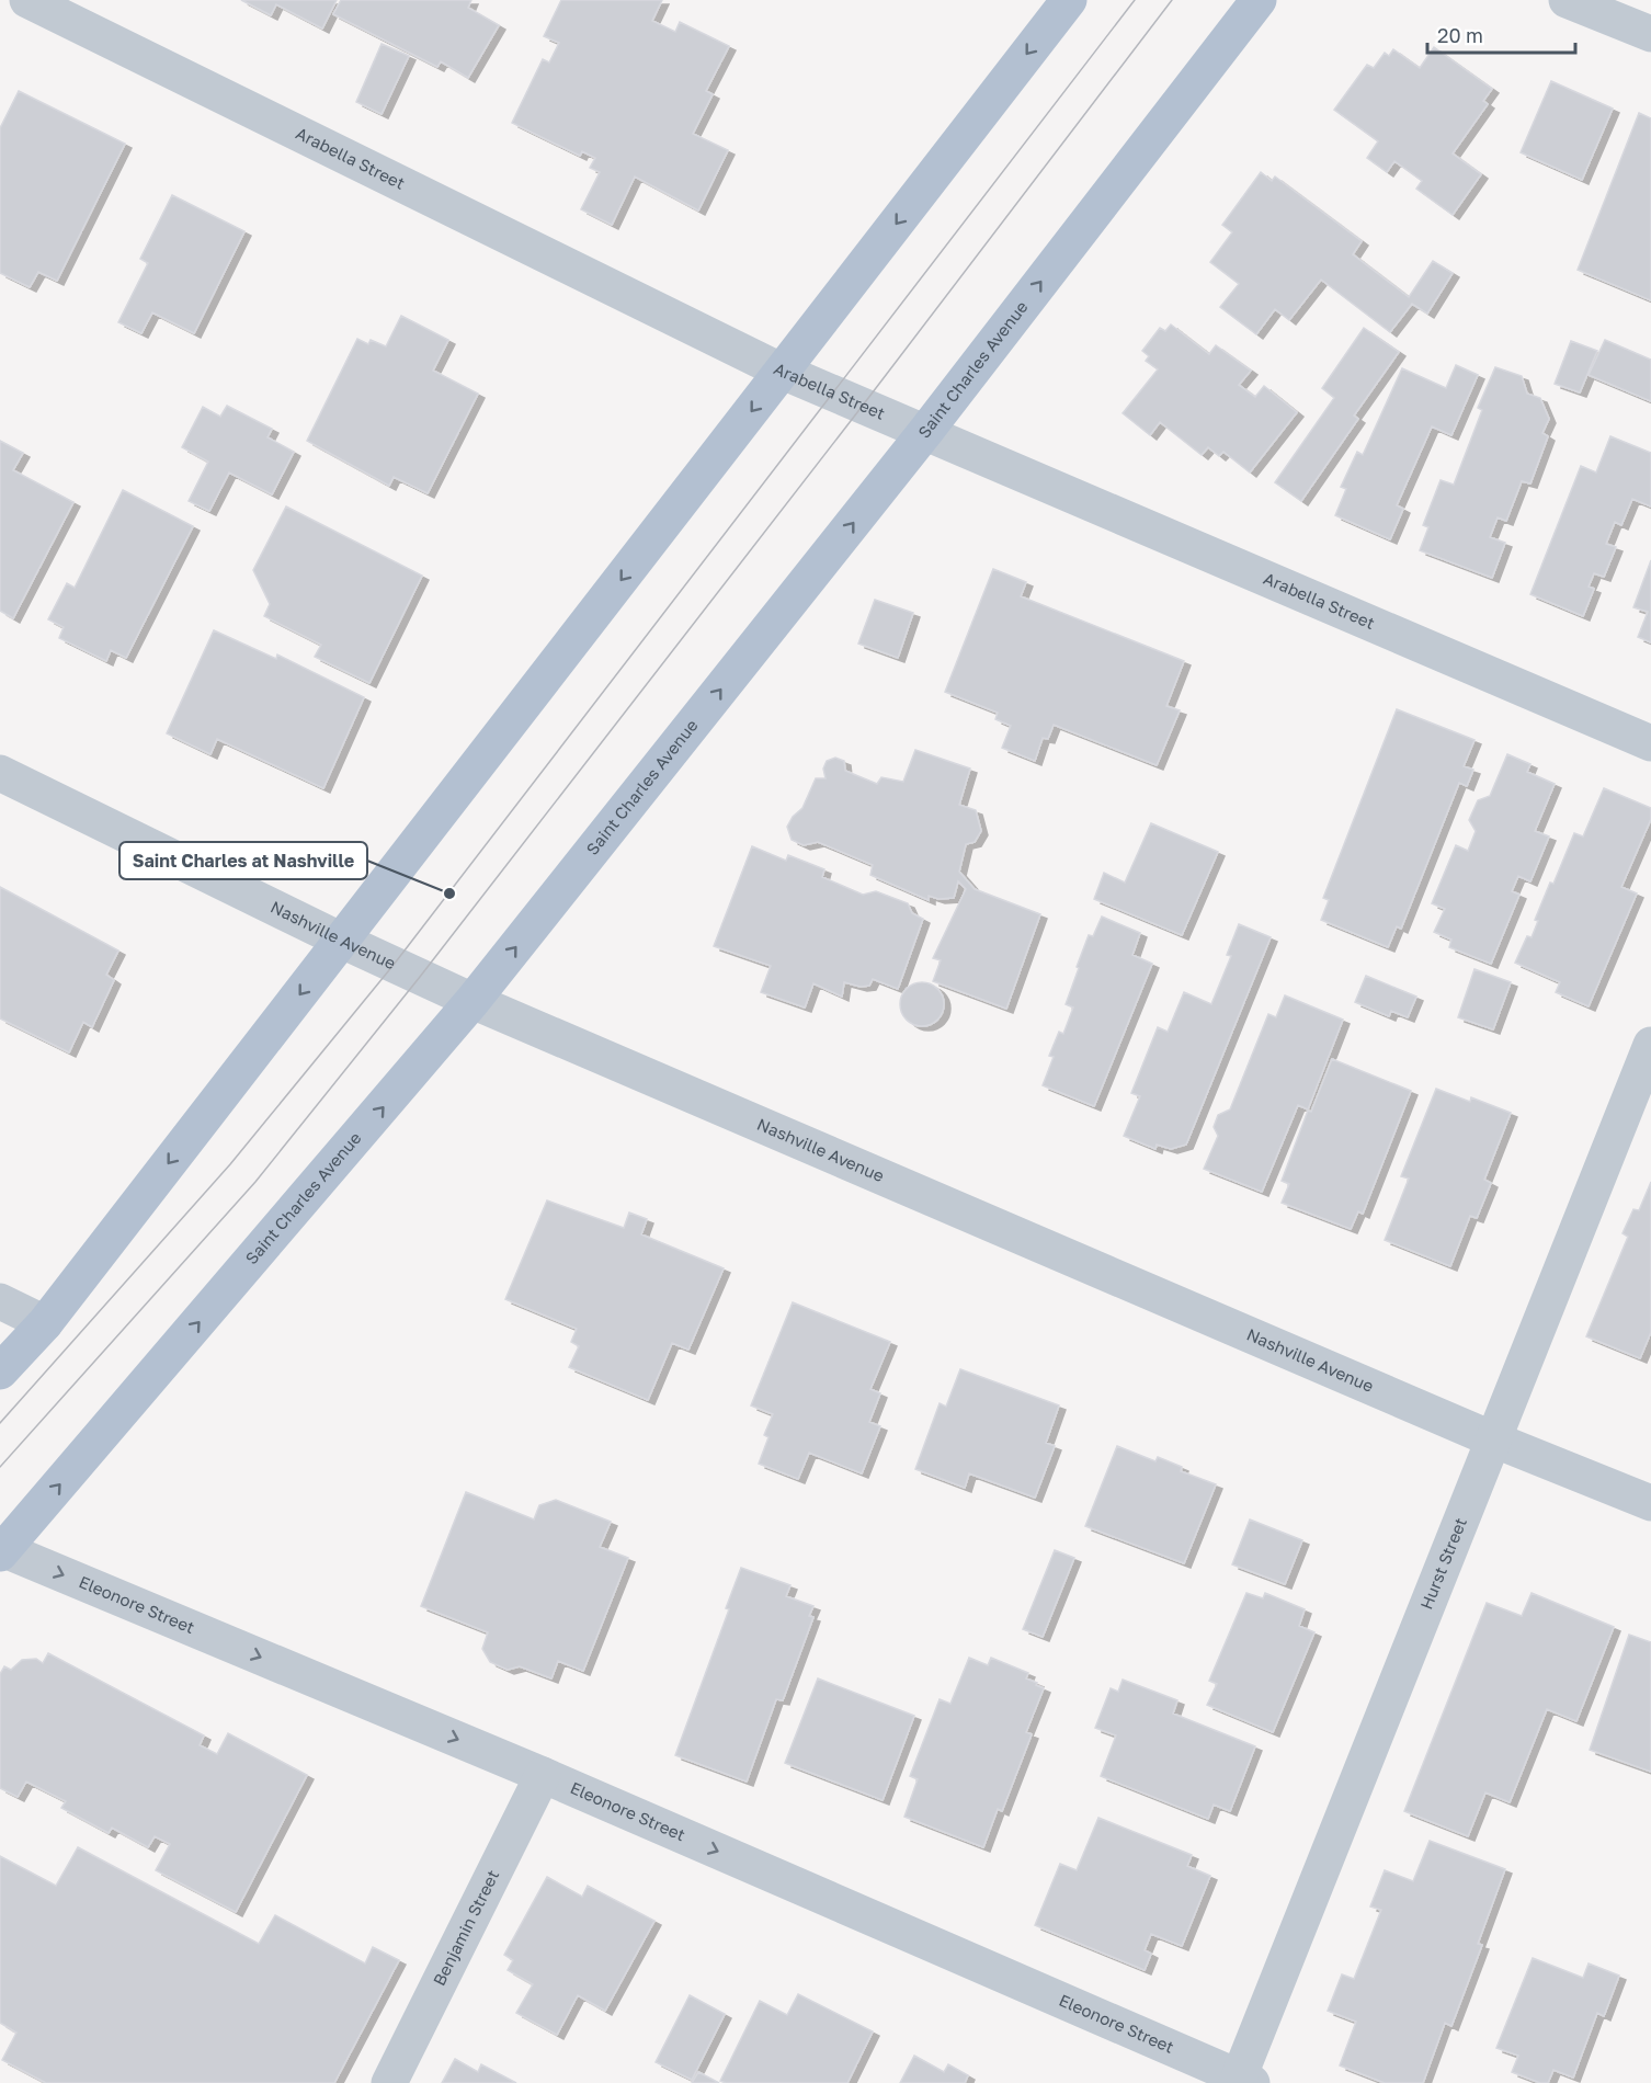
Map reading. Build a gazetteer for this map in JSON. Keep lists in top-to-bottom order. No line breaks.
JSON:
{"streets":{"main road":["Saint Charles Avenue"],"street":["Arabella Street","Nashville Avenue","Hurst Street","Eleonore Street","Benjamin Street"]},"crossings":[["Arabella Street","Saint Charles Avenue"],["Saint Charles Avenue","Nashville Avenue"],["Saint Charles Avenue","Eleonore Street"],["Nashville Avenue","Hurst Street"],["Hurst Street","Eleonore Street"],["Eleonore Street","Benjamin Street"]],"one_way":["Eleonore Street"],"places":["Saint Charles at Nashville"],"scale_bar":"20 m"}
